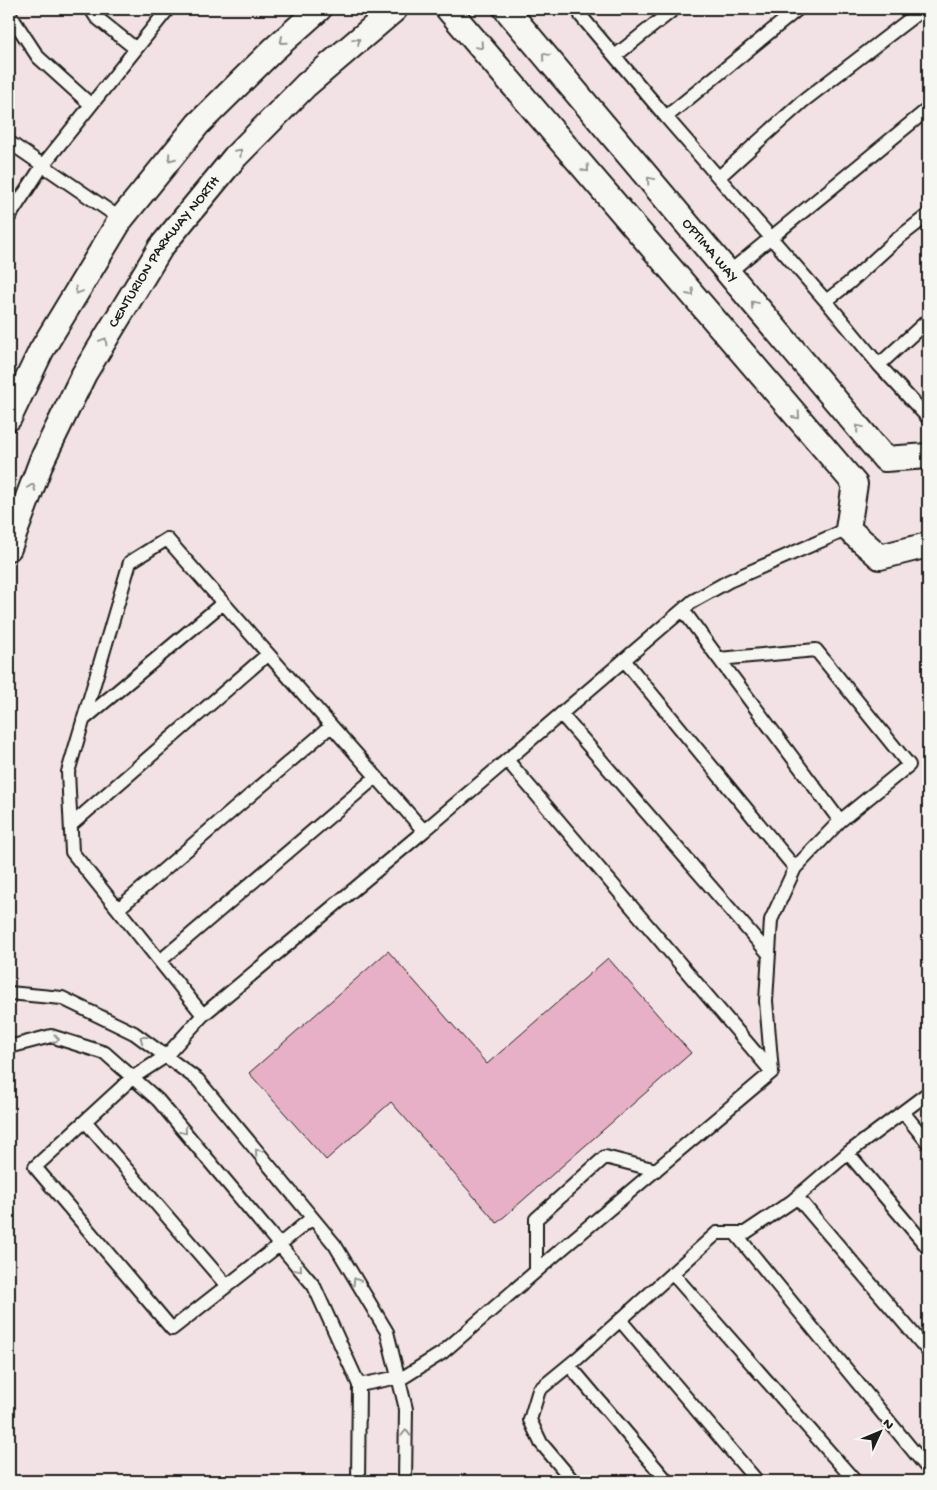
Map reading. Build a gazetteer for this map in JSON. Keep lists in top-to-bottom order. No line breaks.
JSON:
{"streets":{"street":["OPTIMA WAY","CENTURION PARKWAY NORTH"]},"north":"top right"}
